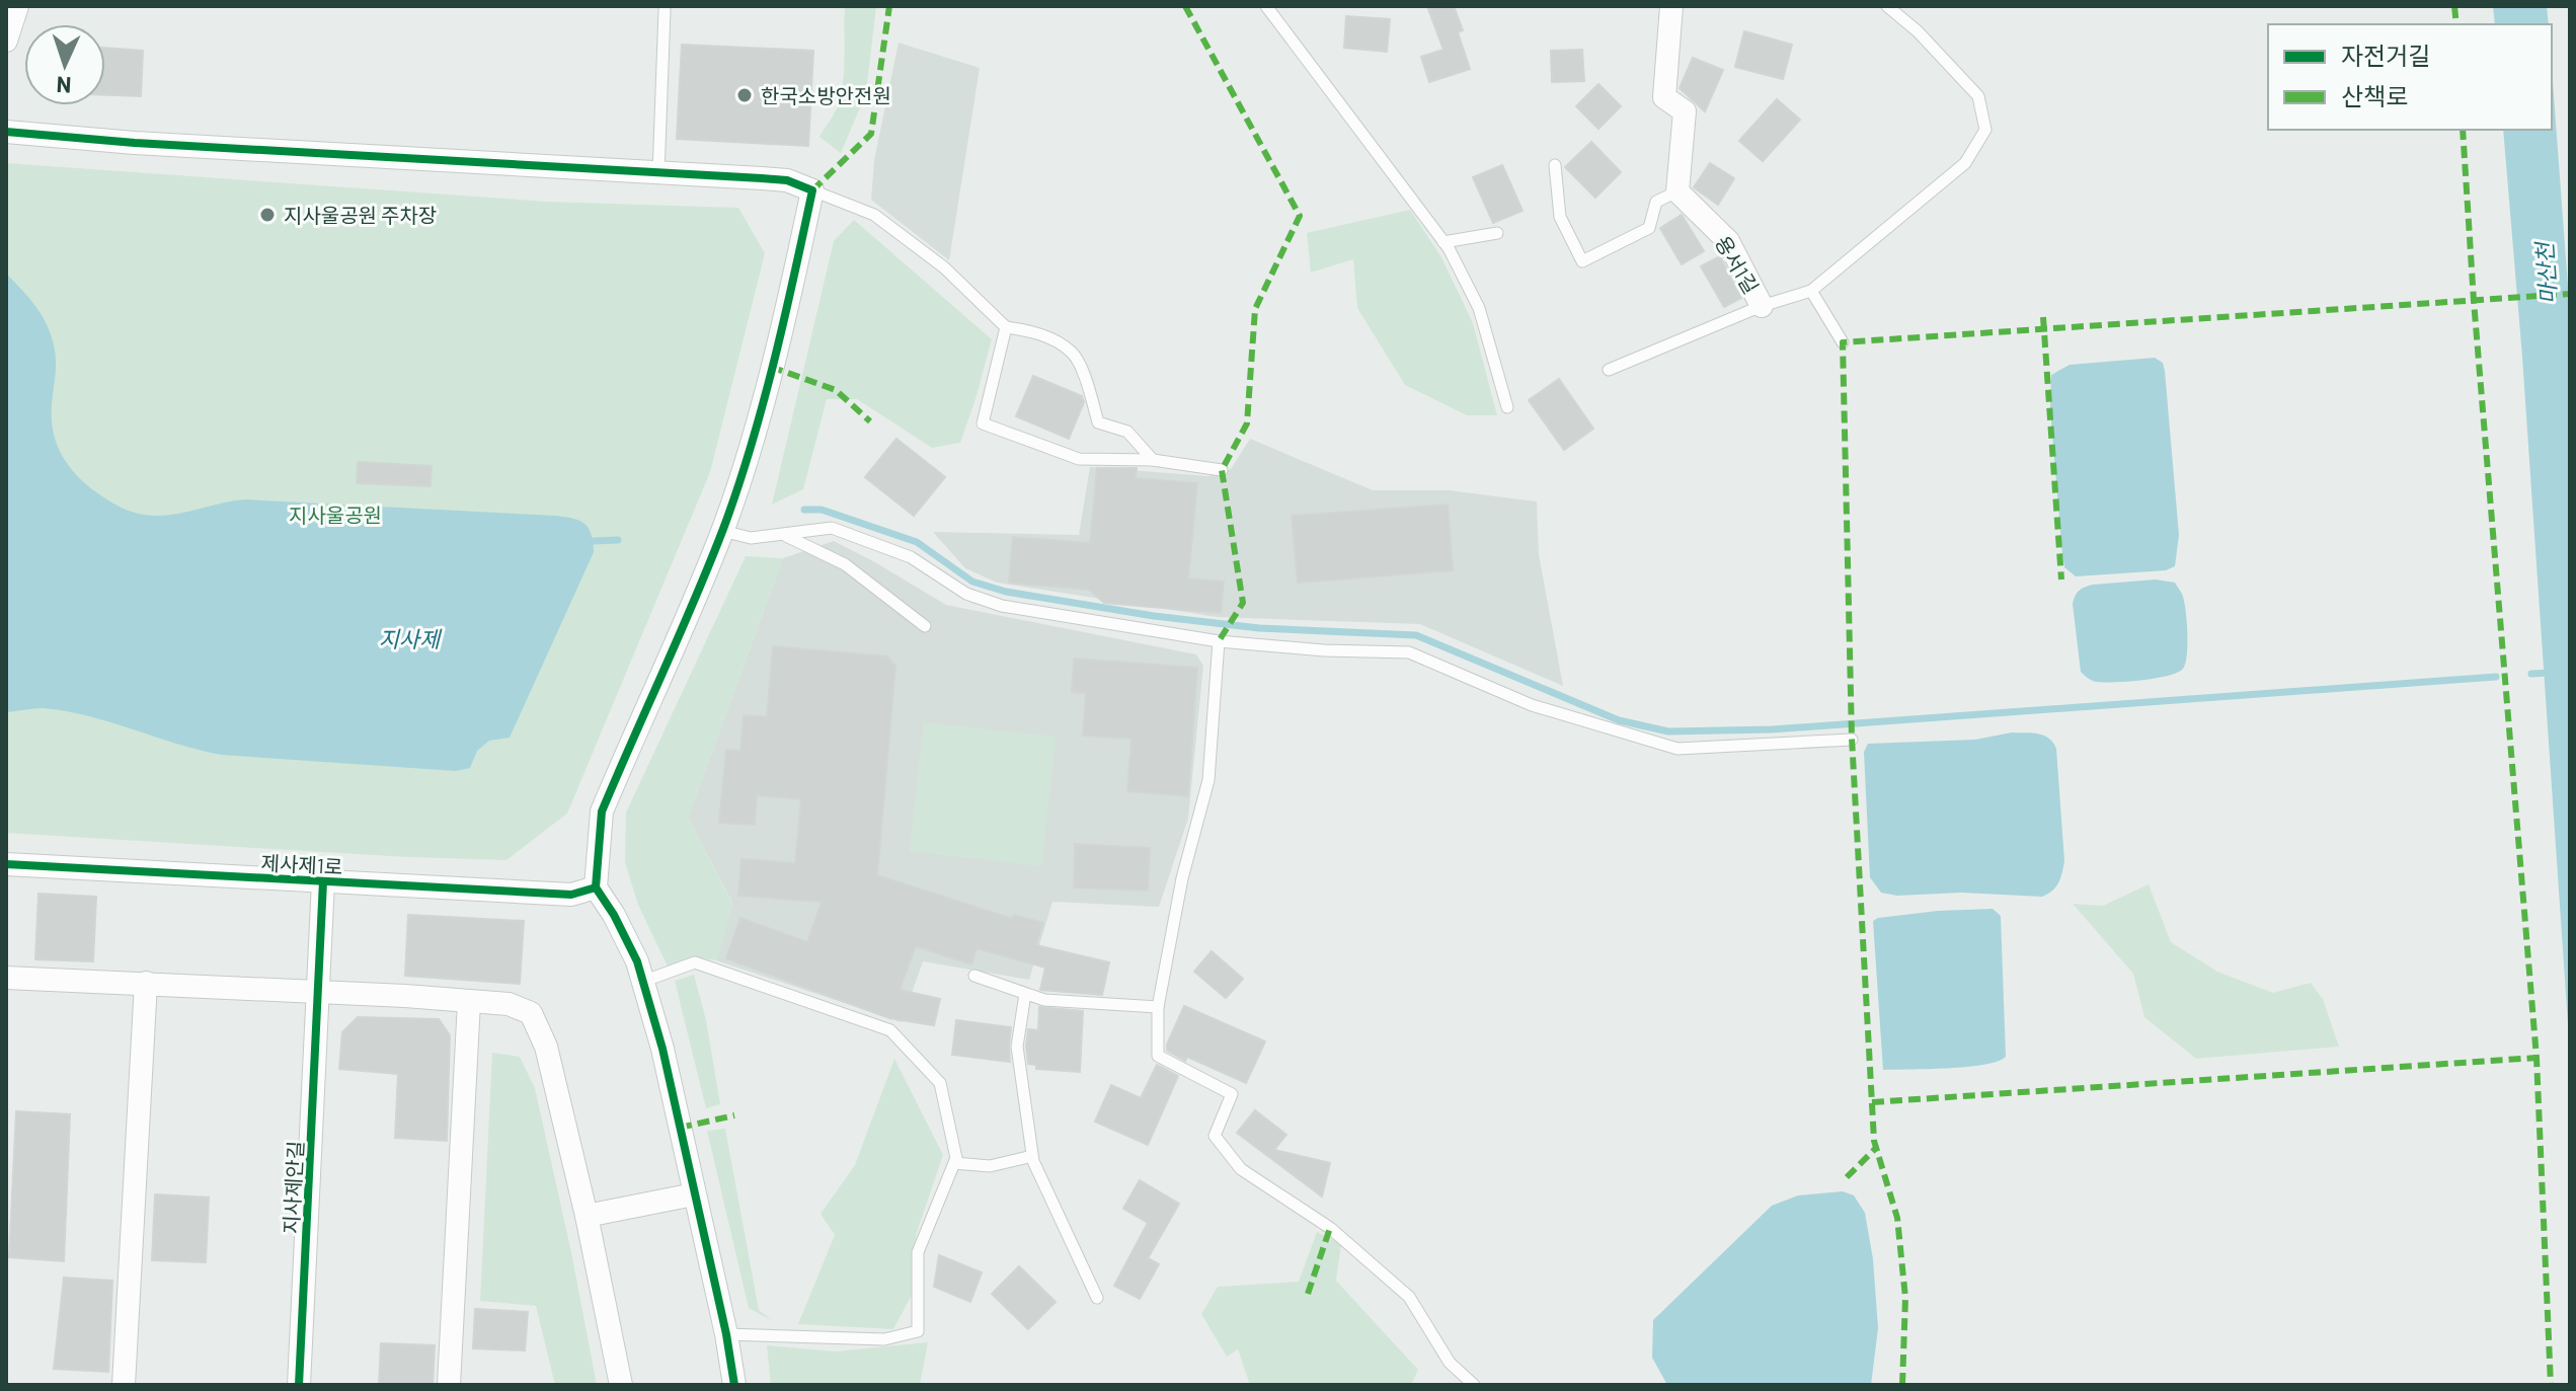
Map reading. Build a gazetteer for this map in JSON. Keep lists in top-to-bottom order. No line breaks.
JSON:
{"streets":{"street":["용서1길","제사제1로","지사제안길"]},"crossings":[["제사제1로","지사제안길"]],"water":["마산천","지사제"],"parks":["지사울공원"],"places":["한국소방안전원","지사울공원 주차장"],"legend":["자전거길","산책로"],"north":"bottom"}
